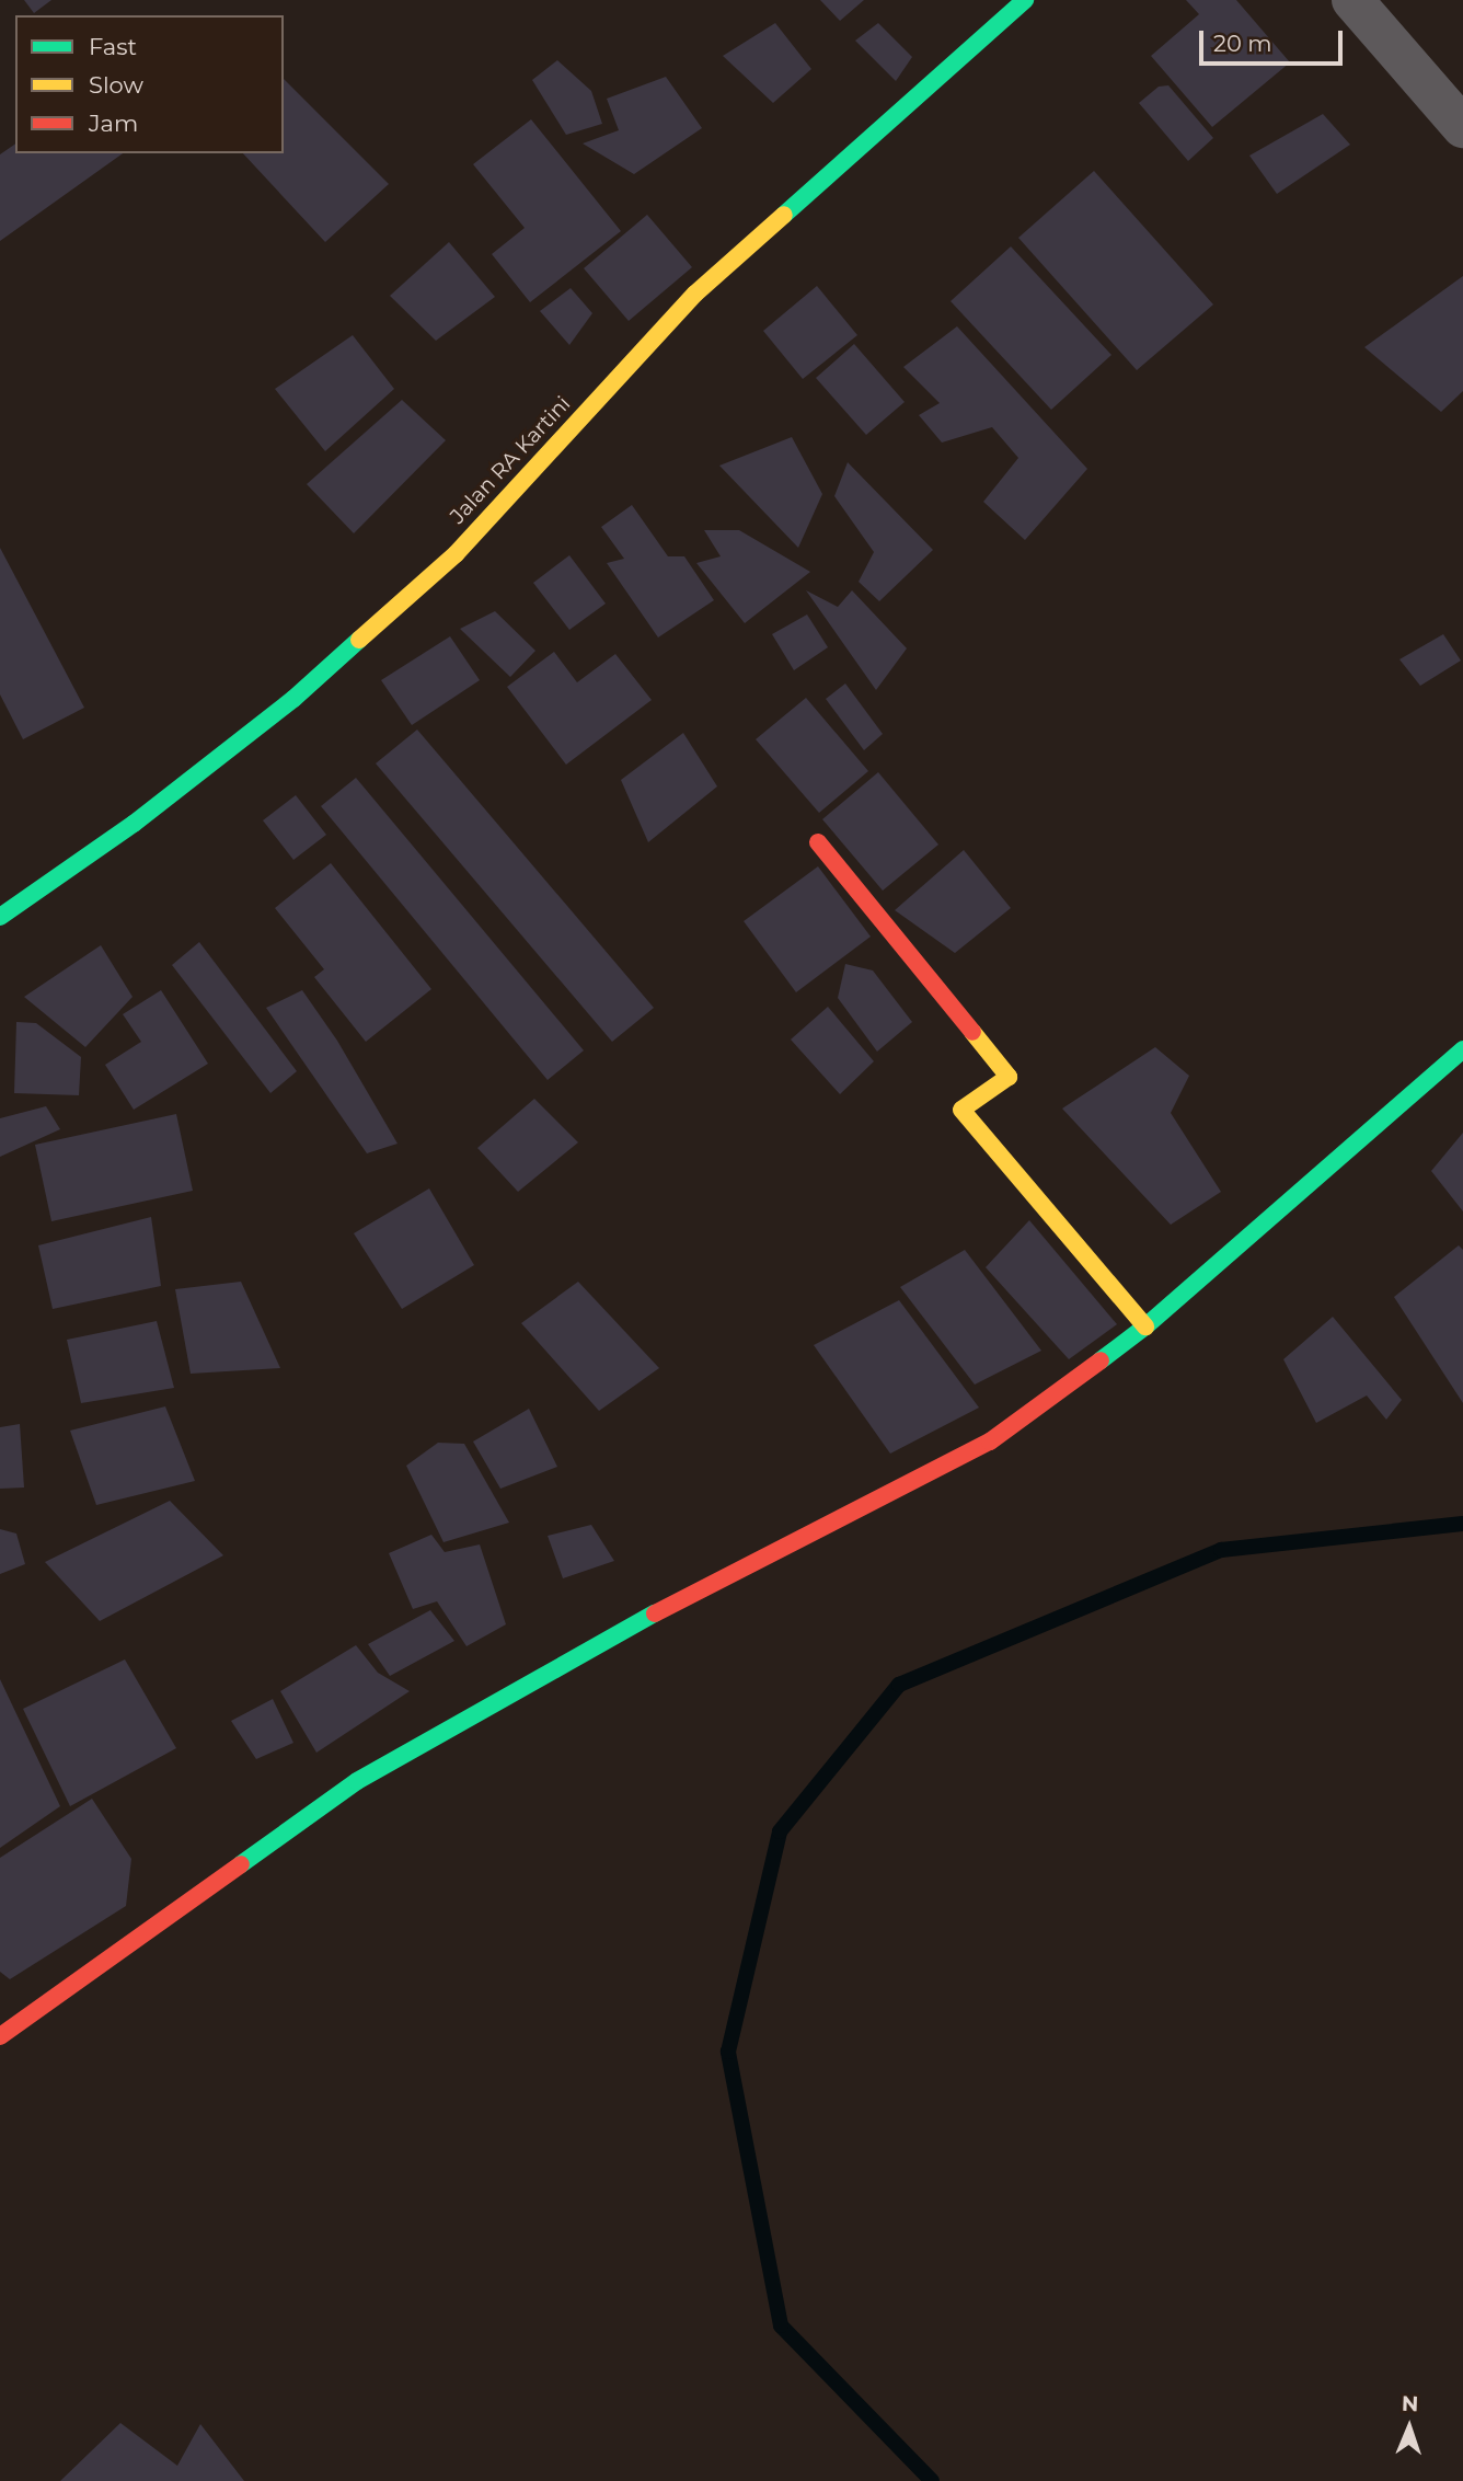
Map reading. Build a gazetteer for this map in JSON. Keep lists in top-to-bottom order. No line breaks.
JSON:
{"streets":{"street":["Jalan RA Kartini"]},"legend":["Fast","Slow","Jam"],"scale_bar":"20 m","north":"top"}
